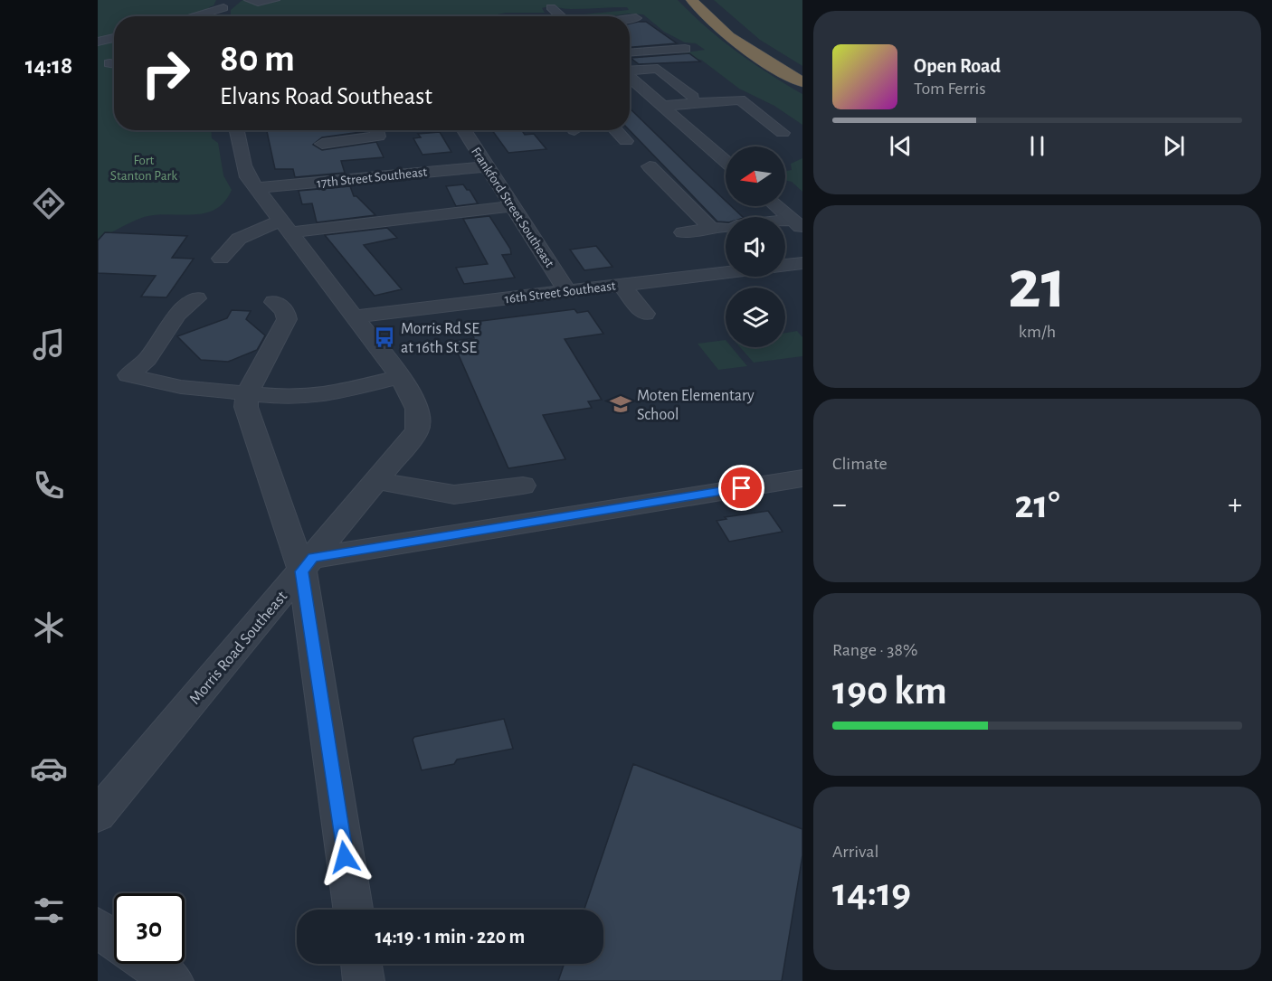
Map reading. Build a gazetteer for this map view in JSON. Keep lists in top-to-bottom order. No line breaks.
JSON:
{"streets":{"street":["17th Street Southeast","Frankford Street Southeast","16th Street Southeast","Morris Road Southeast"]},"crossings":[["17th Street Southeast","Frankford Street Southeast"],["17th Street Southeast","Morris Road Southeast"],["Frankford Street Southeast","16th Street Southeast"],["16th Street Southeast","Morris Road Southeast"]],"parks":["Fort Stanton Park"],"places":{"bus stop":["Morris Rd SE at 16th St SE"],"school or university":["Moten Elementary School"]},"north":"left","page":{"tabs":"14:18","turn":["80 m","Elvans Road Southeast"],"song":["Open Road","Tom Ferris"],"tile":[["21","km/h"],"Climate",["Range · 38%","190 km"],["Arrival","14:19"]],"heat":["−","21°","+"],"limit":"30","trip":"14:19 · 1 min · 220 m"}}
